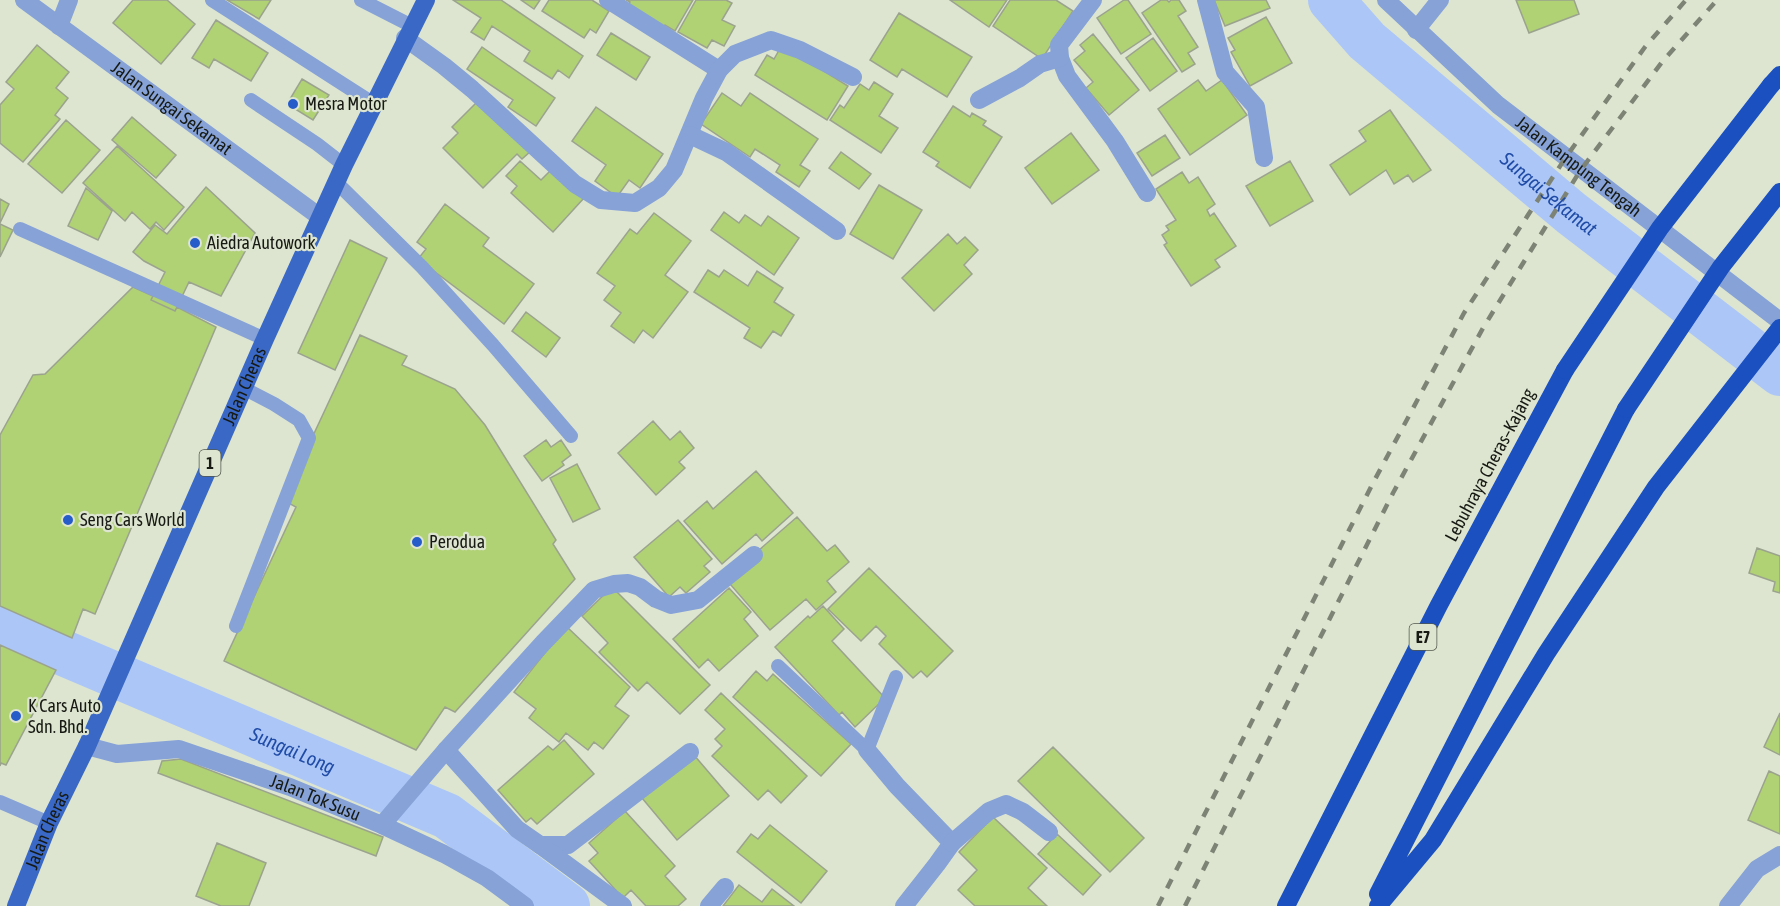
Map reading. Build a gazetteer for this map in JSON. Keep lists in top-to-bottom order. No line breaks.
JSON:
{"streets":{"highway":["Lebuhraya Cheras–Kajang","E7"],"main road":["Jalan Cheras","1"],"street":["Jalan Sungai Sekamat","Jalan Kampung Tengah","Jalan Tok Susu"]},"crossings":[["Jalan Sungai Sekamat","Jalan Cheras"],["Jalan Cheras","Jalan Tok Susu"]],"water":["Sungai Sekamat","Sungai Long"],"places":["Mesra Motor","Aiedra Autowork","Seng Cars World","Perodua","K Cars Auto Sdn. Bhd."]}
